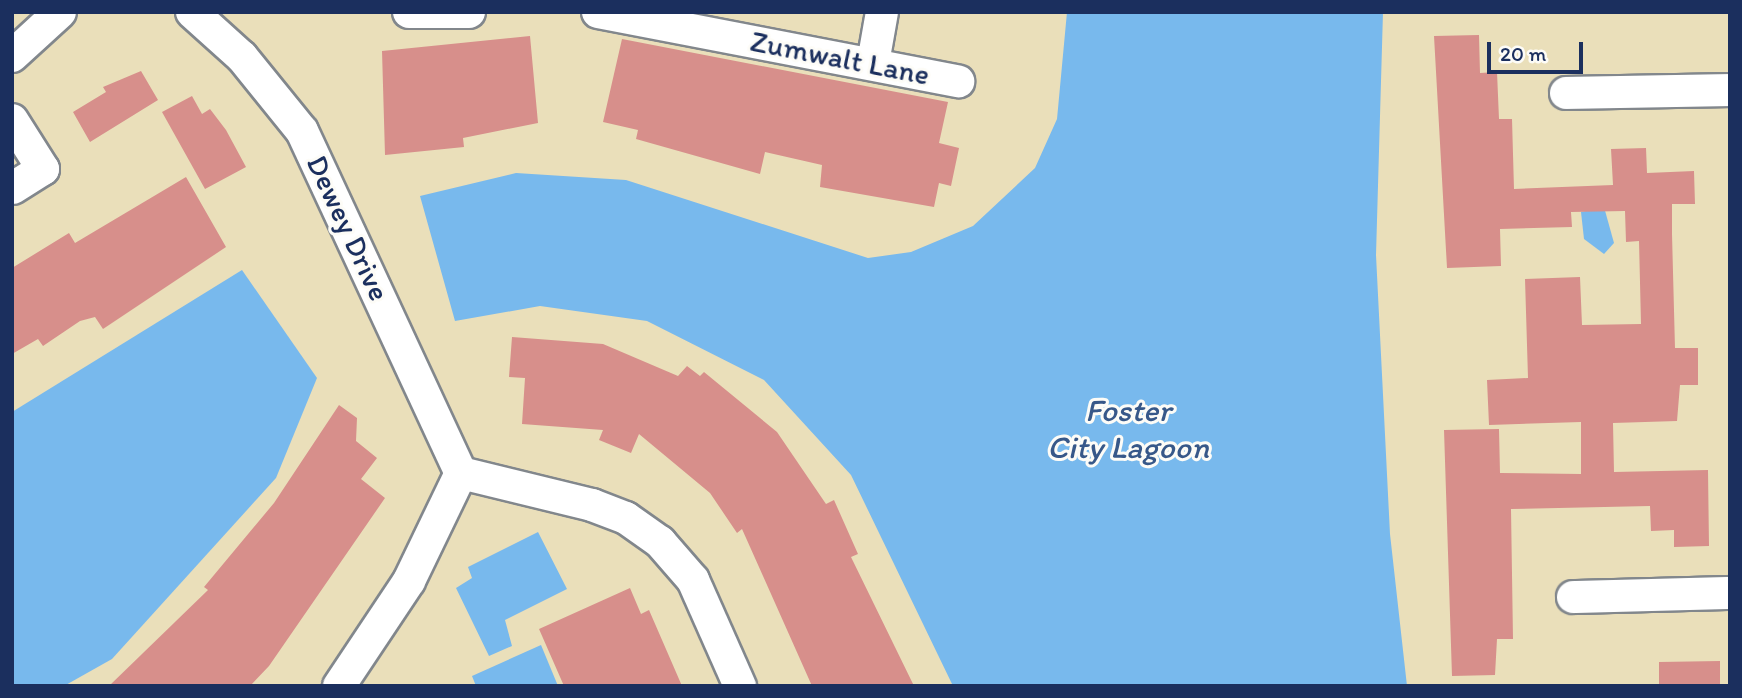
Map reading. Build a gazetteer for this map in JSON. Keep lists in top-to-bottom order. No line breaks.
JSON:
{"streets":{"street":["Zumwalt Lane","Dewey Drive"]},"water":["Foster City Lagoon"],"scale_bar":"20 m"}
